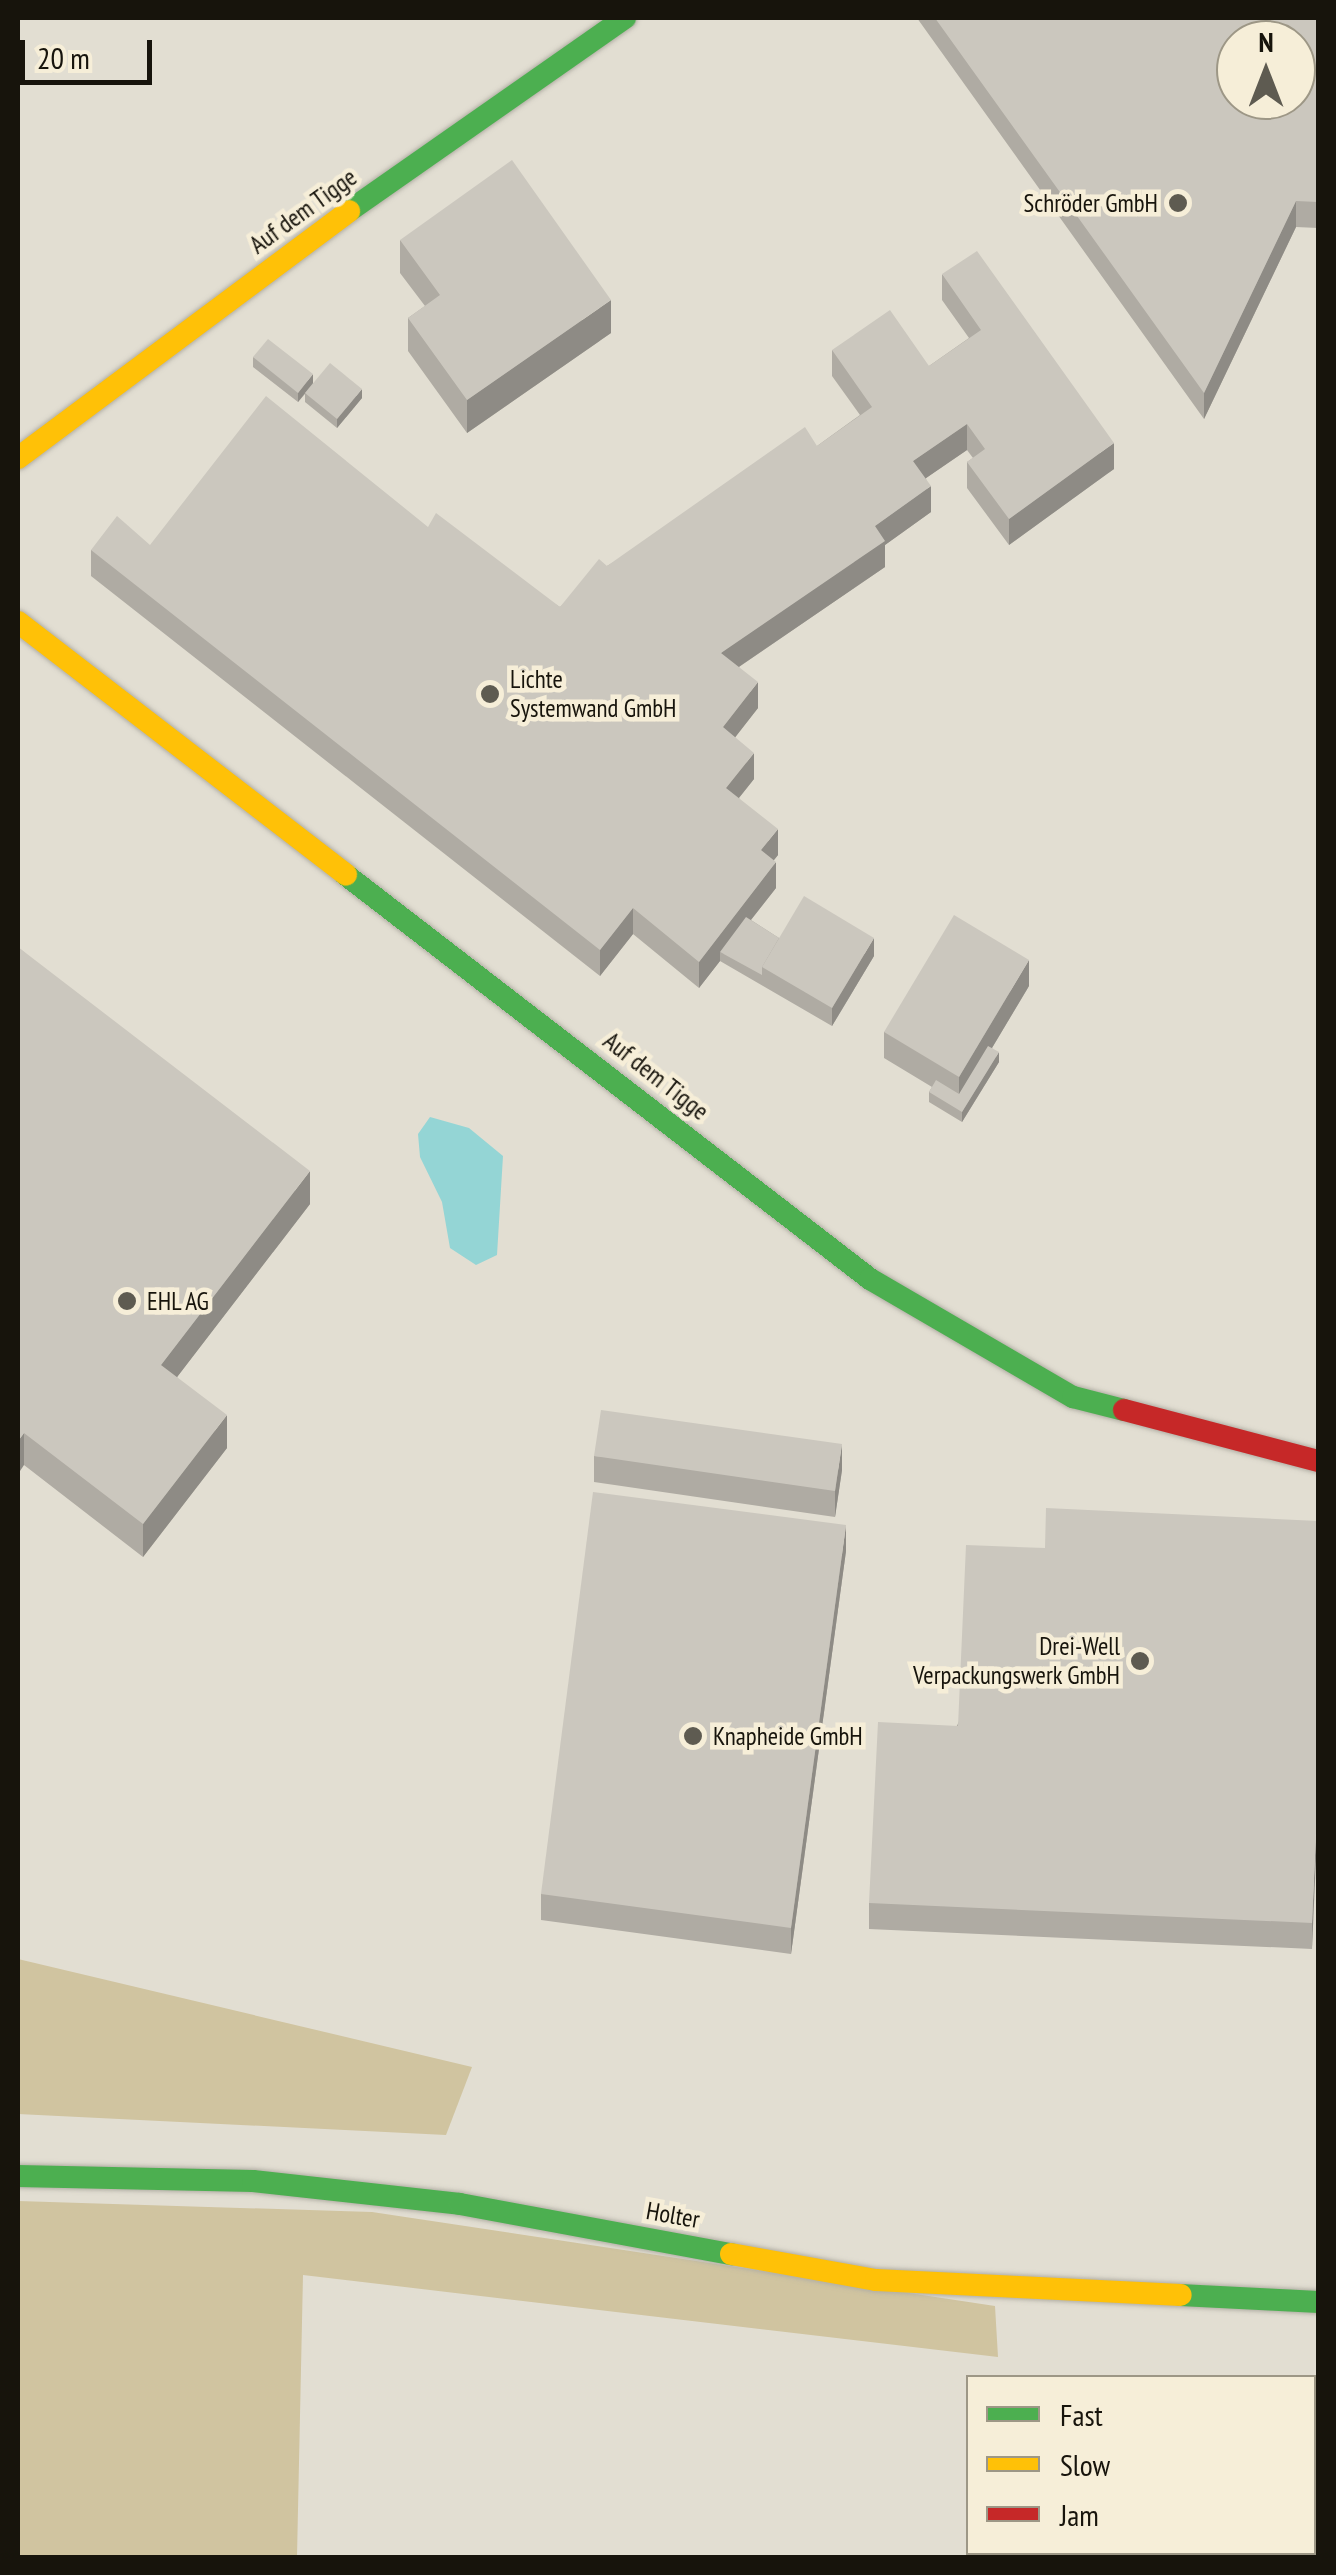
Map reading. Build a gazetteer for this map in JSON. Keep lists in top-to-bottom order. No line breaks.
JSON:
{"streets":{"street":["Auf dem Tigge","Holter"]},"places":["Schröder GmbH","Lichte Systemwand GmbH","EHL AG","Drei-Well Verpackungswerk GmbH","Knapheide GmbH"],"legend":["Fast","Slow","Jam"],"scale_bar":"20 m","north":"top"}
